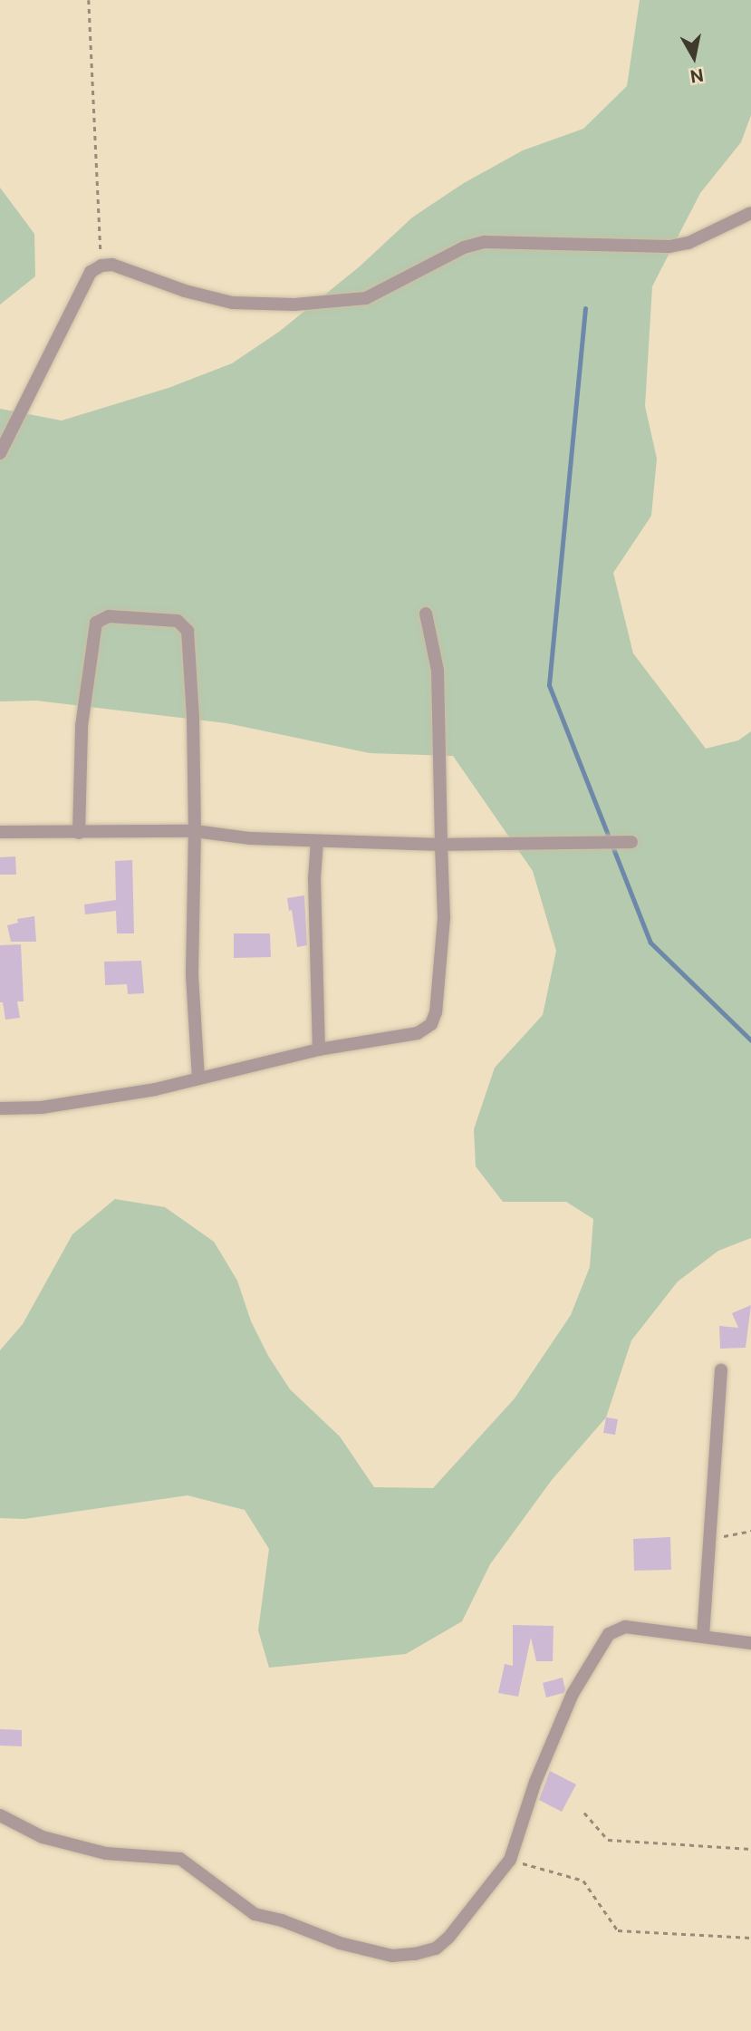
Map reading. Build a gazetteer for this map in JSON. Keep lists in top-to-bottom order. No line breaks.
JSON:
{"north":"bottom"}
